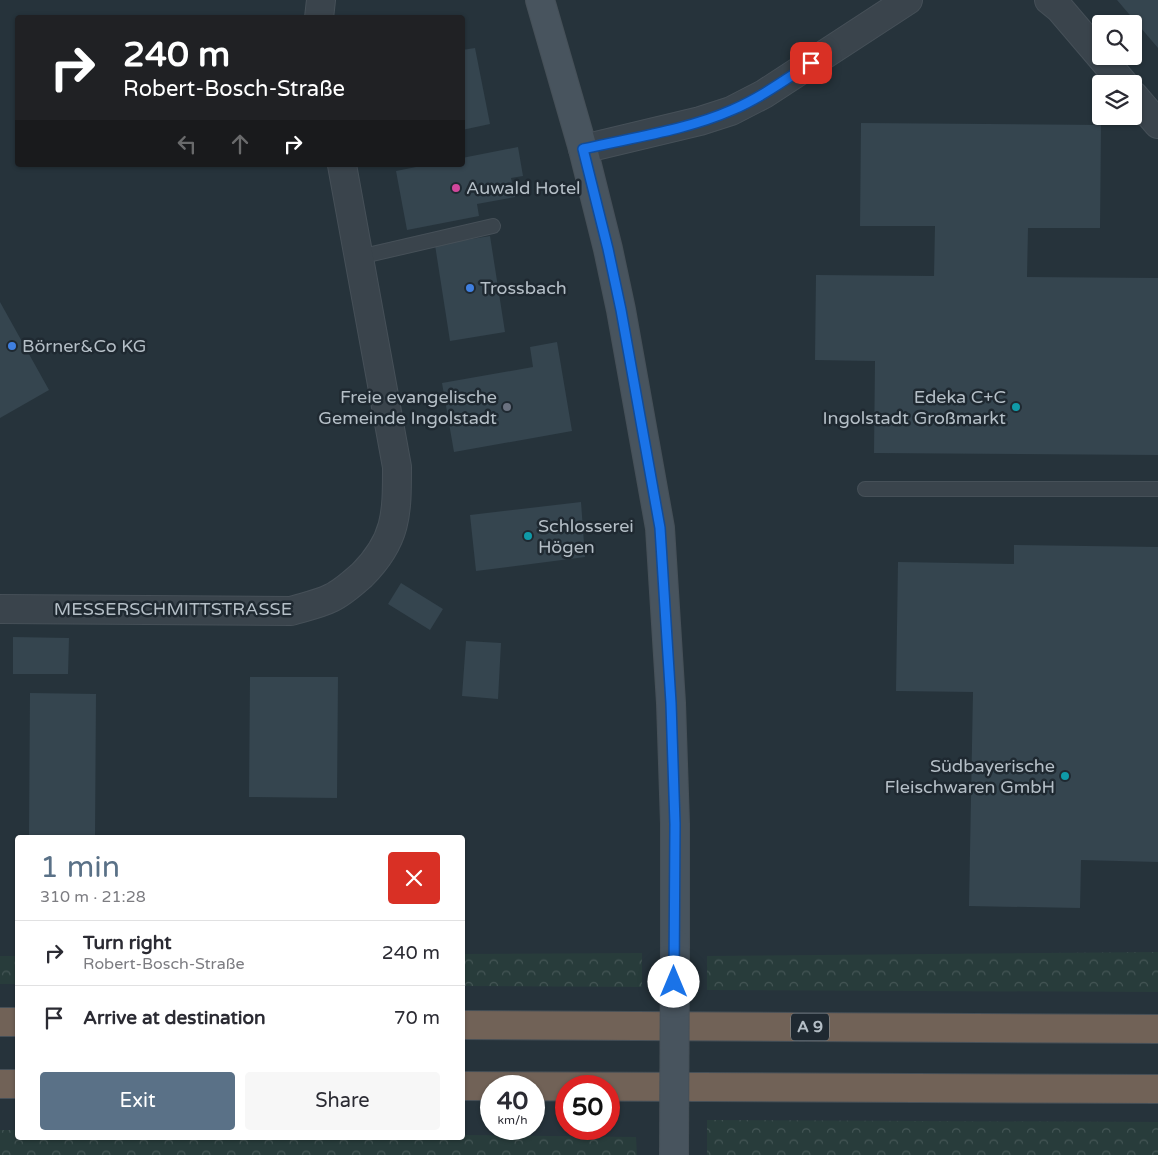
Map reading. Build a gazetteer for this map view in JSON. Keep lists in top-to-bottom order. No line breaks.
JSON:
{"streets":{"highway":["A 9"],"street":["MESSERSCHMITTSTRASSE"]},"places":["Auwald Hotel","Trossbach","Börner&Co KG","Freie evangelische Gemeinde Ingolstadt","Edeka C+C Ingolstadt Großmarkt","Schlosserei Högen","Südbayerische Fleischwaren GmbH"],"page":{"turn":["240 m","Robert-Bosch-Straße"],"heading":["1 min","310 m · 21:28"],"list":[{"name":"Turn right","note":"Robert-Bosch-Straße","value":"240 m"},{"name":"Arrive at destination","value":"70 m"}],"buttons":["Exit","Share"],"speed":"40 km/h","limit":"50"}}
